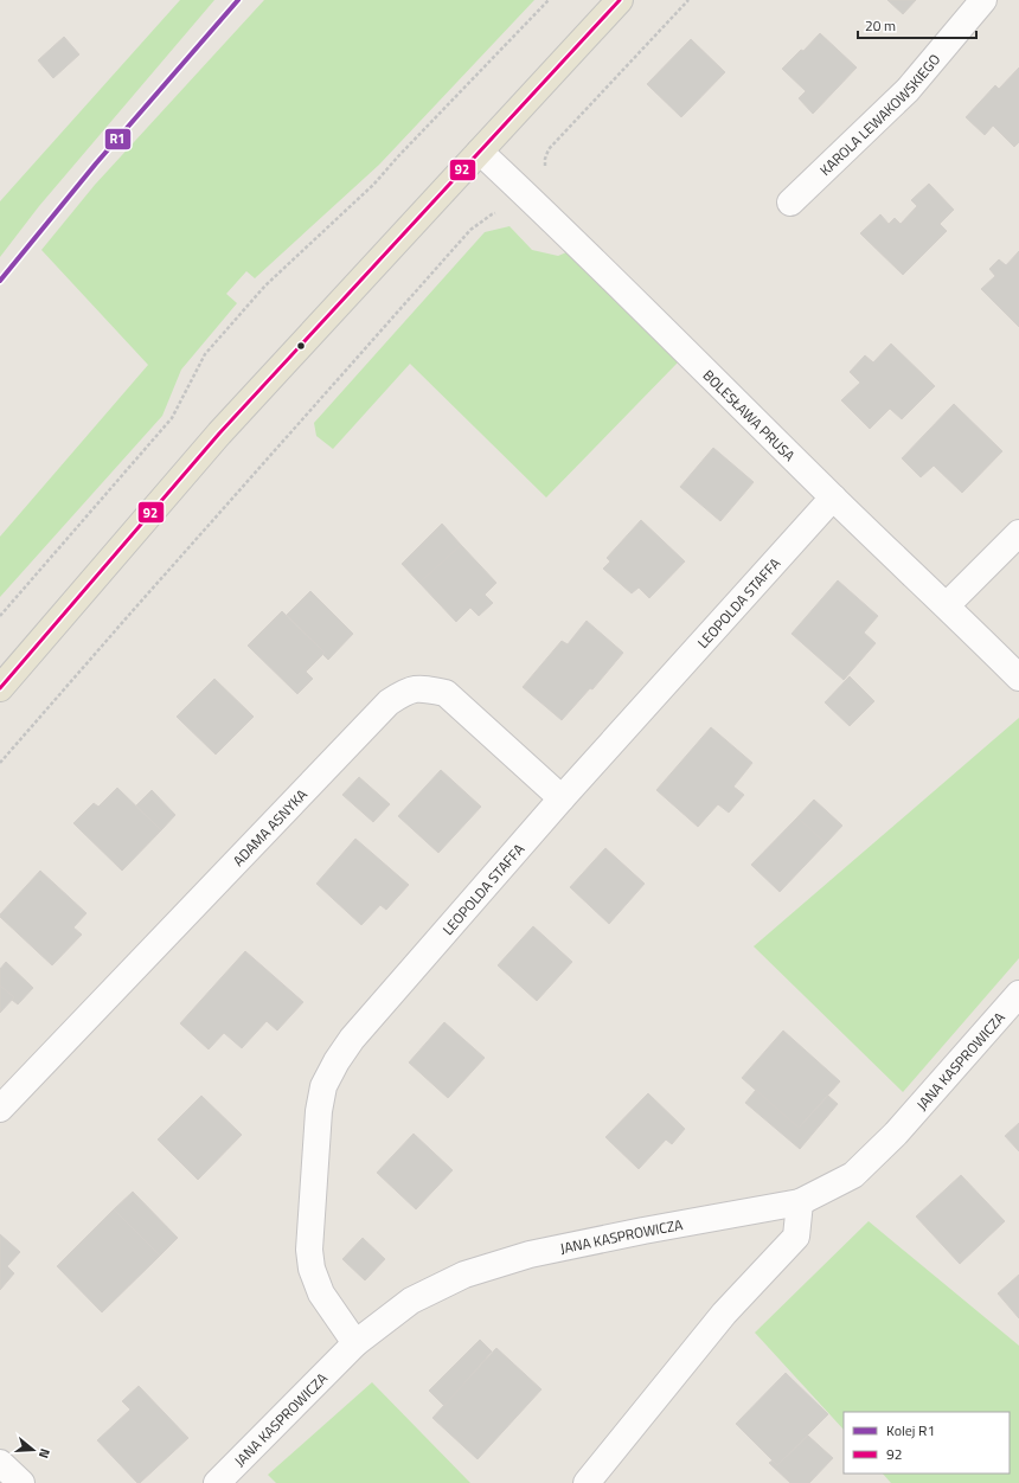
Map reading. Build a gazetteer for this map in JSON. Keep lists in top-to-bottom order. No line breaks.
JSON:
{"streets":{"street":["KAROLA LEWAKOWSKIEGO","BOLESŁAWA PRUSA","LEOPOLDA STAFFA","ADAMA ASNYKA","JANA KASPROWICZA"]},"crossings":[["BOLESŁAWA PRUSA","LEOPOLDA STAFFA"],["LEOPOLDA STAFFA","ADAMA ASNYKA"],["LEOPOLDA STAFFA","JANA KASPROWICZA"]],"lines":["rail line R1","transit line 92"],"legend":["Kolej R1","92"],"scale_bar":"20 m","north":"right"}
